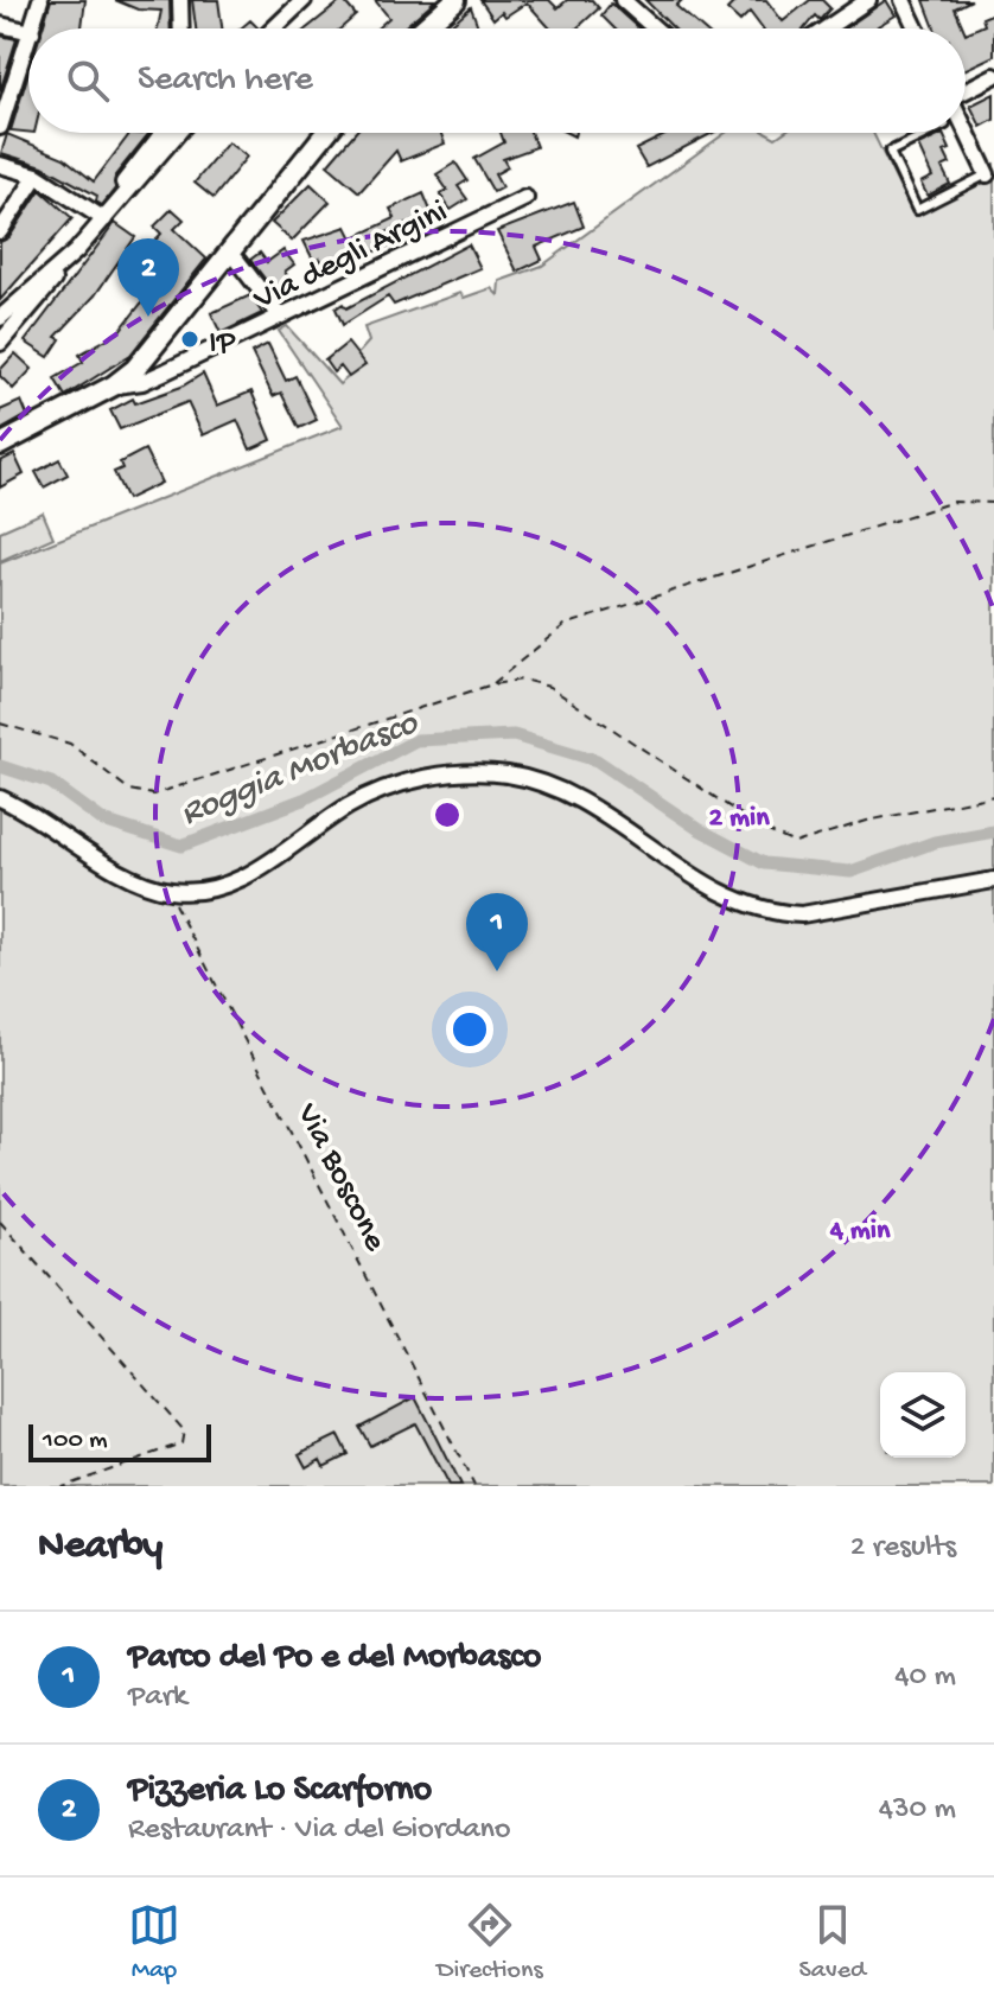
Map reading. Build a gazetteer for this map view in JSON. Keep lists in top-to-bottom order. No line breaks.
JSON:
{"streets":{"street":["Via degli Argini"],"path":["Via Boscone"]},"water":["Roggia Morbasco"],"places":["IP"],"scale_bar":"100 m","page":{"search":"Search here","pins":["2","1"],"scale":"100 m","heading":["Nearby","2 results"],"list":[{"mark":"1","name":"Parco del Po e del Morbasco","note":"Park","value":"40 m"},{"mark":"2","name":"Pizzeria Lo Scarforno","note":"Restaurant · Via del Giordano","value":"430 m"}],"nav":["Map","Directions","Saved"]},"rings":["2 min","4 min"]}
